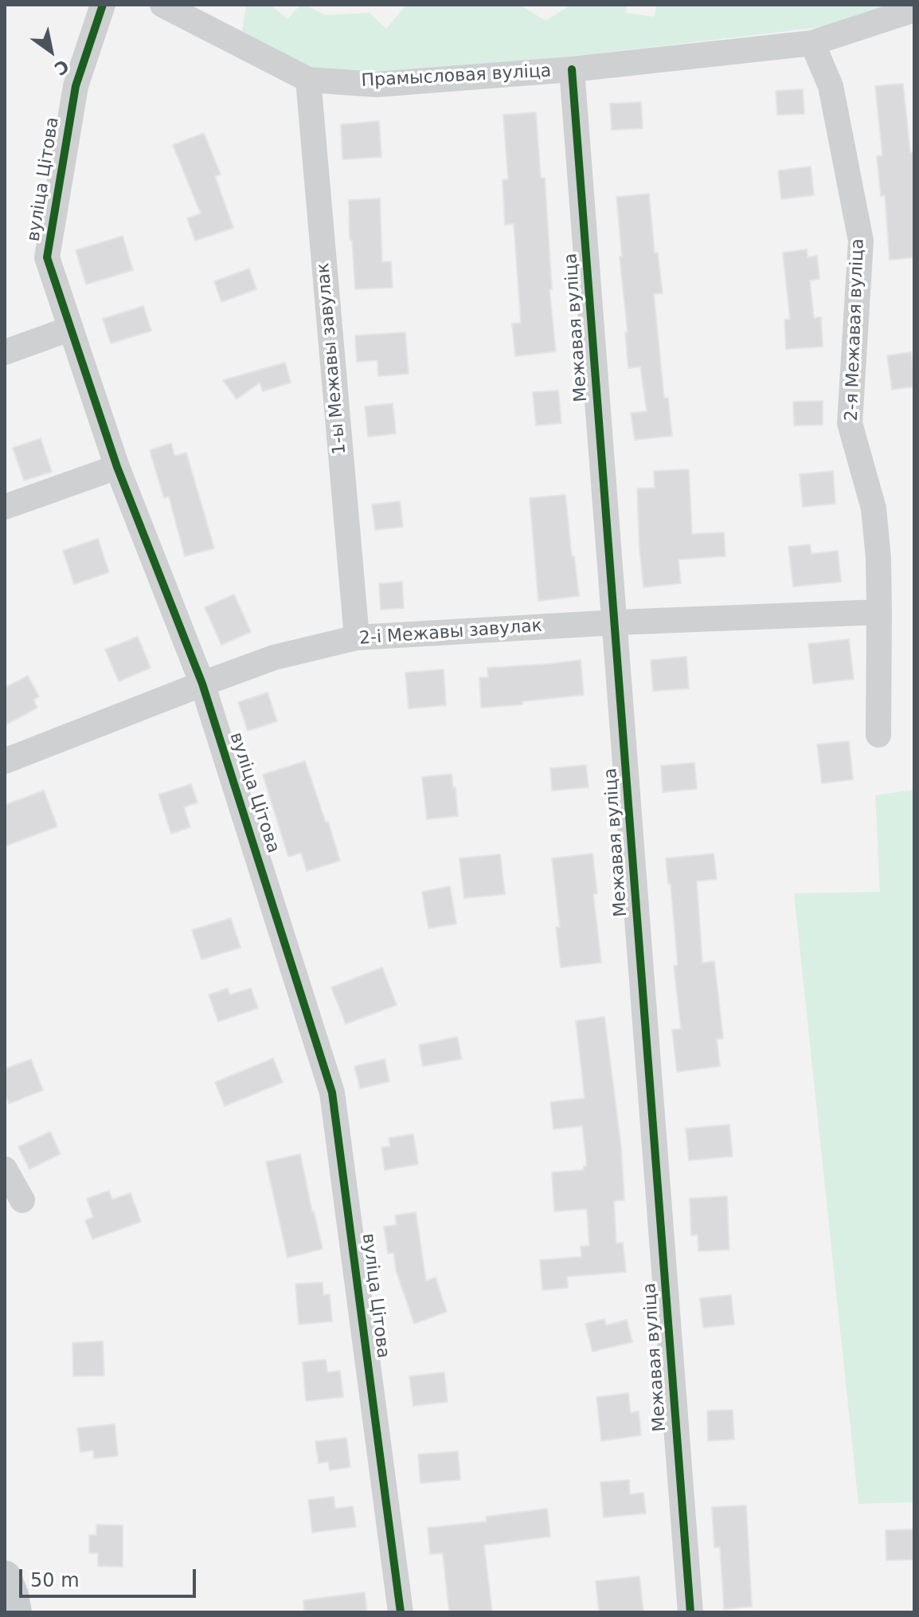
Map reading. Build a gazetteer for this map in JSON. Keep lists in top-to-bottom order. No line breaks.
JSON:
{"streets":{"street":["Прамысловая вуліца","вуліца Цітова","Межавая вуліца","2-я Межавая вуліца","1-ы Межавы завулак","2-і Межавы завулак"]},"crossings":[["Прамысловая вуліца","Межавая вуліца"],["Прамысловая вуліца","2-я Межавая вуліца"],["Прамысловая вуліца","1-ы Межавы завулак"],["вуліца Цітова","2-і Межавы завулак"],["Межавая вуліца","2-і Межавы завулак"],["2-я Межавая вуліца","2-і Межавы завулак"],["1-ы Межавы завулак","2-і Межавы завулак"]],"scale_bar":"50 m","north":"bottom right"}
